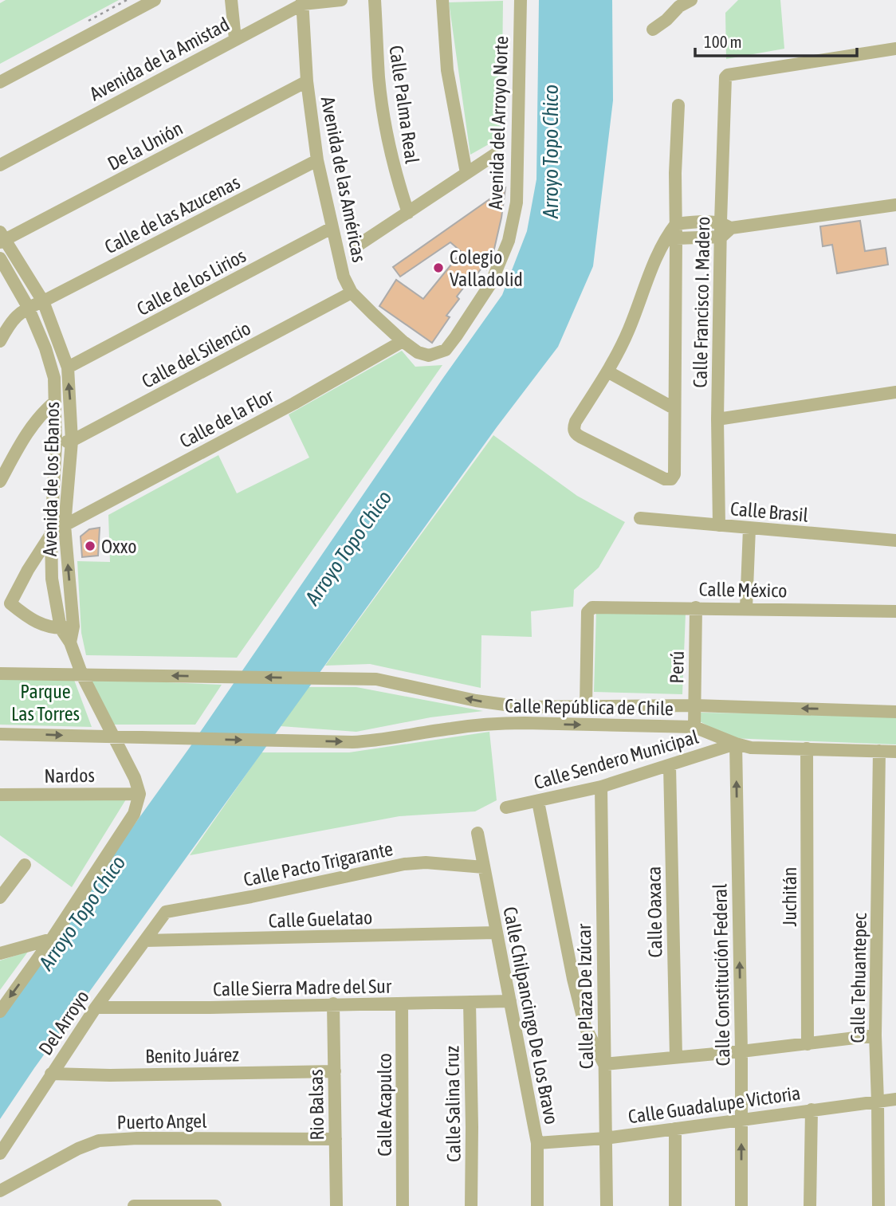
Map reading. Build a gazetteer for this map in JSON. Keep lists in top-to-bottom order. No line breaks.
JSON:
{"streets":{"street":["Avenida de la Amistad","Calle Palma Real","Avenida del Arroyo Norte","De la Unión","Avenida de las Américas","Calle de las Azucenas","Calle de los Lirios","Calle Francisco I. Madero","Calle del Silencio","Calle de la Flor","Avenida de los Ebanos","Calle Brasil","Calle México","Perú","Calle República de Chile","Calle Sendero Municipal","Nardos","Calle Pacto Trigarante","Juchitán","Calle Oaxaca","Calle Guelatao","Calle Constitución Federal","Calle Tehuantepec","Calle Sierra Madre del Sur","Calle Plaza De Izúcar","Calle Chilpancingo De Los Bravo","Del Arroyo","Benito Juárez","Calle Salina Cruz","Rio Balsas","Calle Acapulco","Calle Guadalupe Victoria","Puerto Angel"]},"crossings":[["Avenida de la Amistad","Avenida de las Américas"],["Avenida del Arroyo Norte","Avenida de las Américas"],["Avenida del Arroyo Norte","Calle de la Flor"],["De la Unión","Avenida de las Américas"],["De la Unión","Avenida de los Ebanos"],["Avenida de las Américas","Calle de las Azucenas"],["Avenida de las Américas","Calle de los Lirios"],["Avenida de las Américas","Calle del Silencio"],["Avenida de las Américas","Calle de la Flor"],["Calle de las Azucenas","Avenida de los Ebanos"],["Calle de los Lirios","Avenida de los Ebanos"],["Calle Francisco I. Madero","Calle Brasil"],["Calle del Silencio","Avenida de los Ebanos"],["Calle de la Flor","Avenida de los Ebanos"],["Calle México","Perú"],["Calle México","Calle República de Chile"],["Perú","Calle República de Chile"],["Calle República de Chile","Calle Sendero Municipal"],["Calle República de Chile","Juchitán"],["Calle República de Chile","Calle Constitución Federal"],["Calle República de Chile","Calle Tehuantepec"],["Calle Sendero Municipal","Calle Oaxaca"],["Calle Sendero Municipal","Calle Constitución Federal"],["Calle Sendero Municipal","Calle Plaza De Izúcar"],["Calle Pacto Trigarante","Calle Chilpancingo De Los Bravo"],["Calle Pacto Trigarante","Del Arroyo"],["Calle Guelatao","Calle Chilpancingo De Los Bravo"],["Calle Guelatao","Del Arroyo"],["Calle Constitución Federal","Calle Guadalupe Victoria"],["Calle Tehuantepec","Calle Guadalupe Victoria"],["Calle Sierra Madre del Sur","Calle Chilpancingo De Los Bravo"],["Calle Sierra Madre del Sur","Del Arroyo"],["Calle Sierra Madre del Sur","Calle Salina Cruz"],["Calle Sierra Madre del Sur","Rio Balsas"],["Calle Sierra Madre del Sur","Calle Acapulco"],["Calle Plaza De Izúcar","Calle Guadalupe Victoria"],["Calle Chilpancingo De Los Bravo","Calle Guadalupe Victoria"],["Del Arroyo","Benito Juárez"],["Benito Juárez","Rio Balsas"],["Rio Balsas","Puerto Angel"]],"water":["Arroyo Topo Chico"],"parks":["Parque Las Torres"],"places":["Colegio Valladolid","Oxxo"],"scale_bar":"100 m"}
